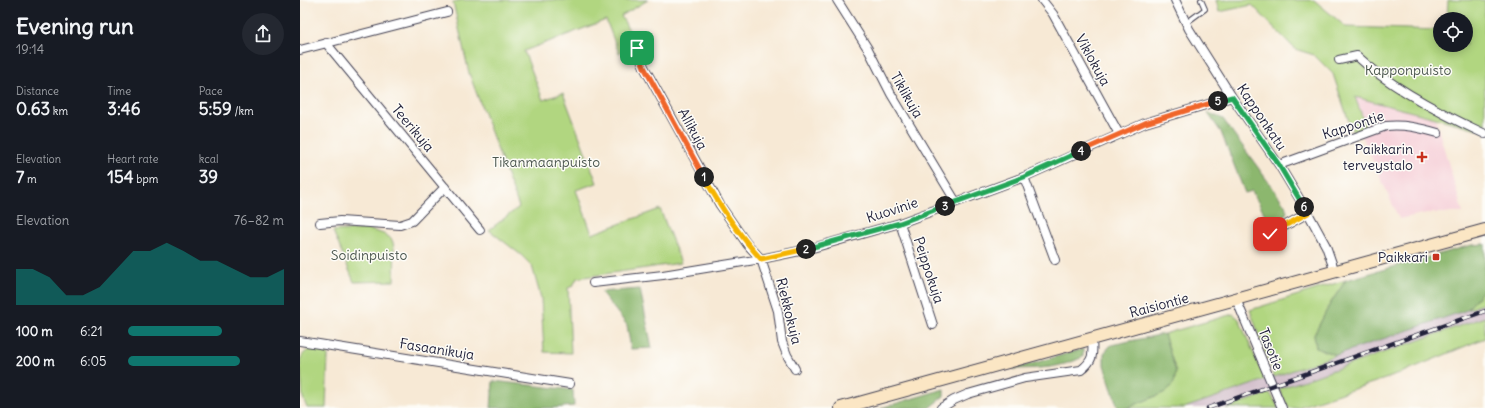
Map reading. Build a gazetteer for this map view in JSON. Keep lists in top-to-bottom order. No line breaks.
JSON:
{"streets":{"main road":["Raisiontie"],"street":["Viklokuja","Tiklikuja","Kapponkatu","Kappontie","Teerikuja","Allikuja","Kuovinie","Peippokuja","Riekkokuja","Fasaanikuja","Tasotie"]},"crossings":[["Viklokuja","Kuovinie"],["Tiklikuja","Kuovinie"],["Kapponkatu","Kappontie"],["Kapponkatu","Kuovinie"],["Kapponkatu","Raisiontie"],["Allikuja","Kuovinie"],["Allikuja","Riekkokuja"],["Kuovinie","Peippokuja"],["Kuovinie","Riekkokuja"],["Raisiontie","Tasotie"]],"parks":["Kapponpuisto","Tikanmaanpuisto","Soidinpuisto"],"places":{"health":["Paikkarin terveystalo"],"transit":["Paikkari"]},"page":{"heading":["Evening run","19:14"],"stats":[["Distance","0.63 km"],["Time","3:46"],["Pace","5:59 /km"],["Elevation","7 m"],["Heart rate","154 bpm"],["kcal","39"]],"pins":["5","4","1","3","6","2"],"chart":["Elevation","76–82 m"],"list":[{"name":"100 m","note":"6:21"},{"name":"200 m","note":"6:05"}]}}
